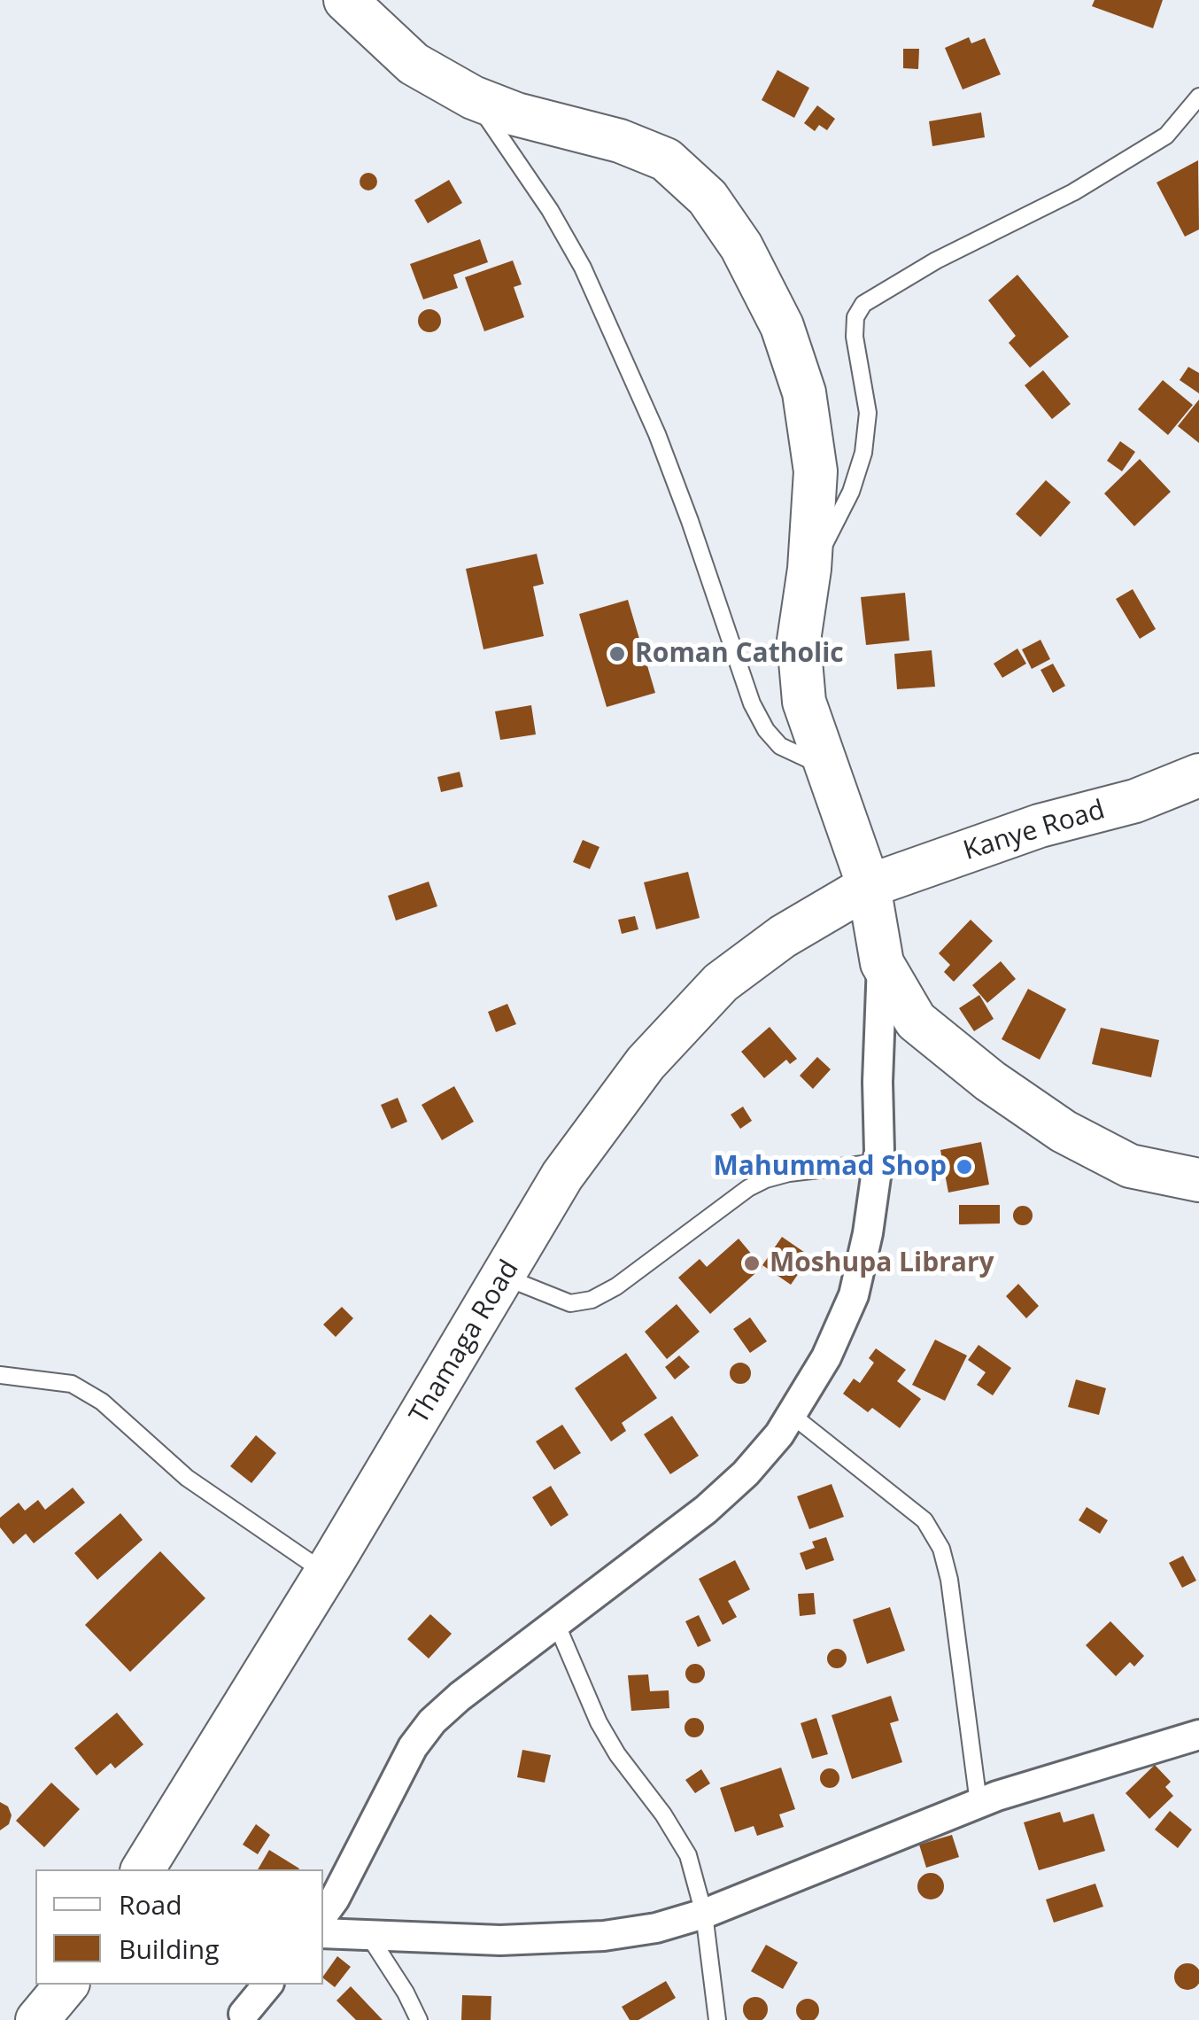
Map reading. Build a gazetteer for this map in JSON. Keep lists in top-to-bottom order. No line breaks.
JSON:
{"streets":{"main road":["Kanye Road","Thamaga Road"]},"crossings":[["Kanye Road","Thamaga Road"]],"places":["Roman Catholic","Mahummad Shop","Moshupa Library"],"legend":["Road","Building"]}
